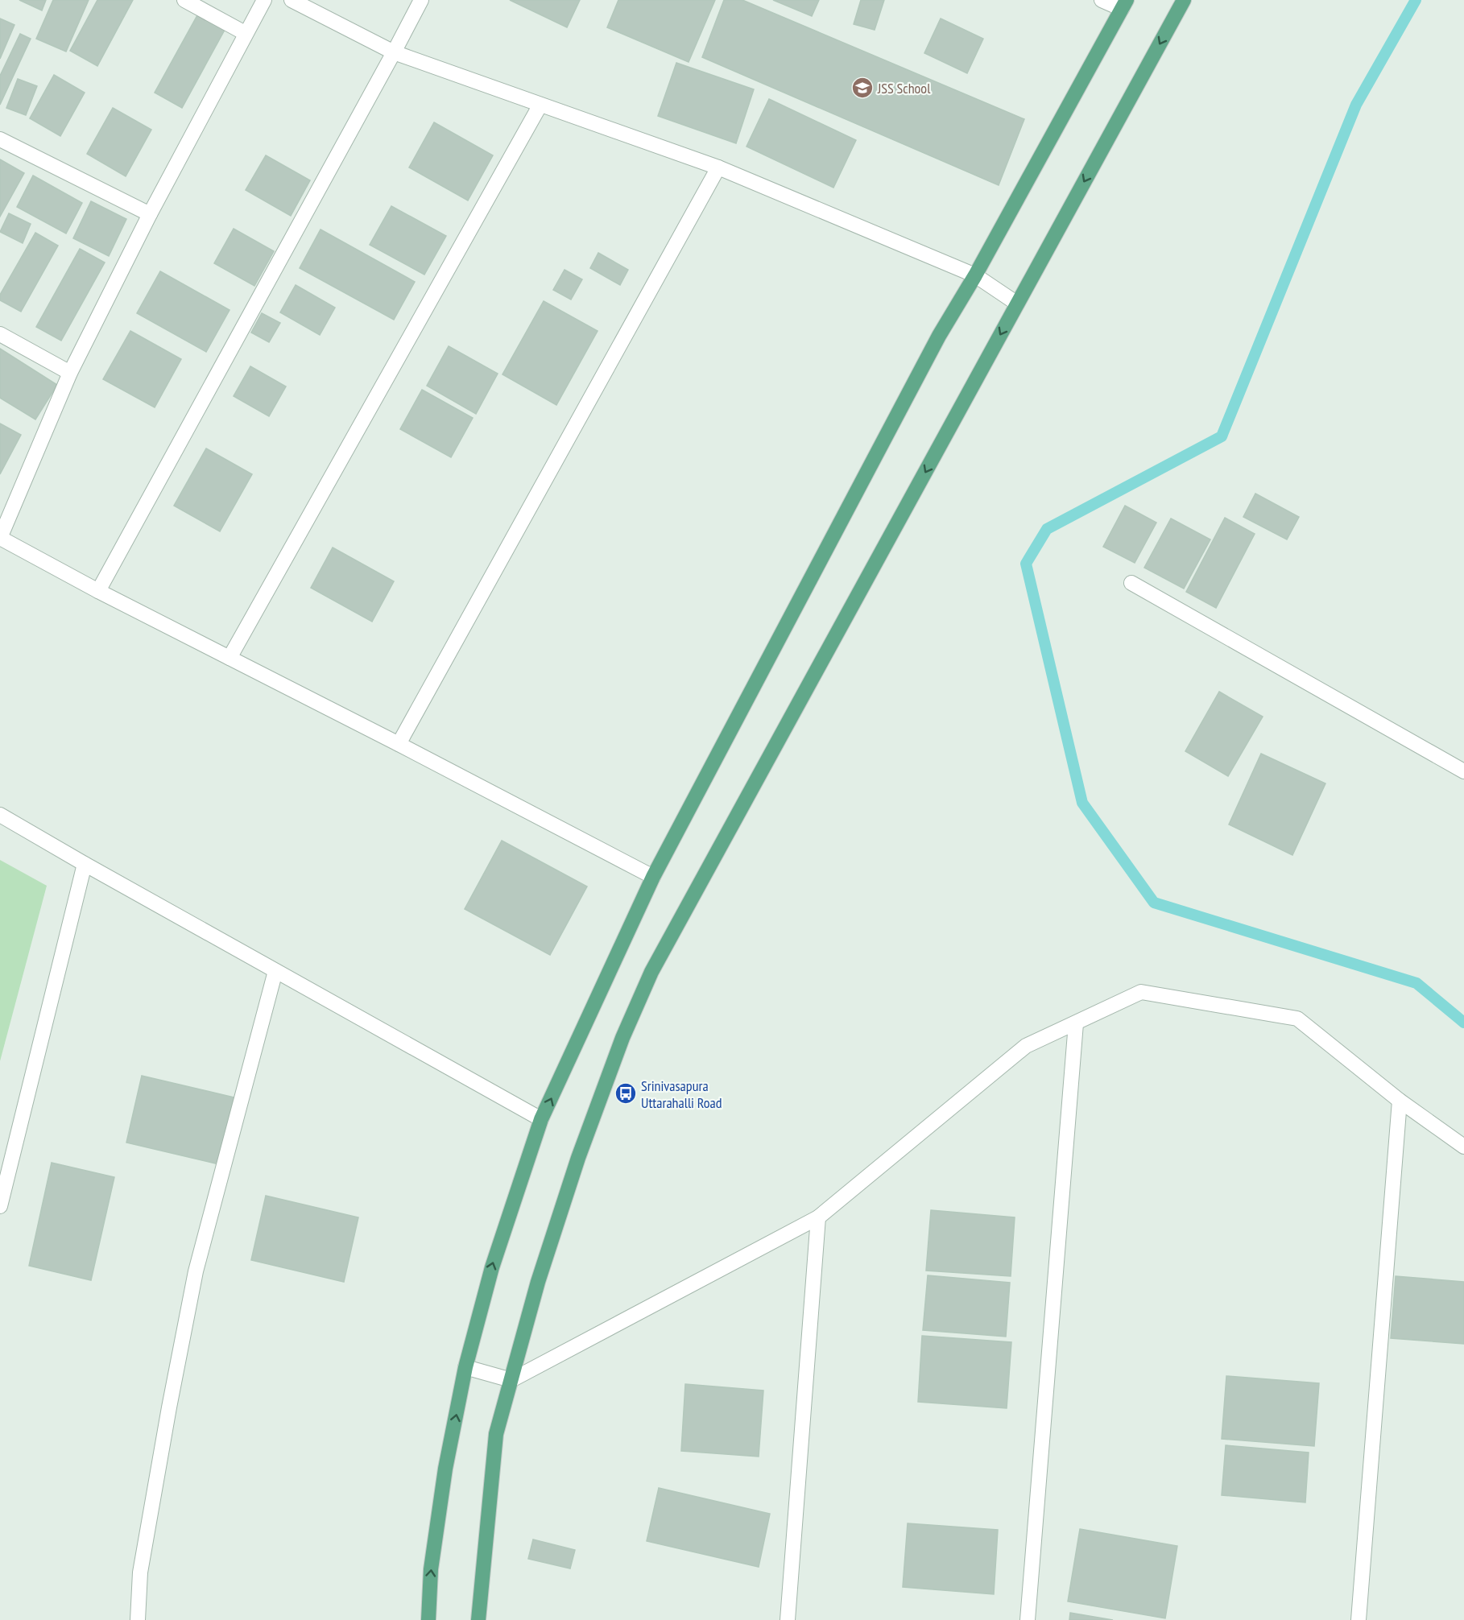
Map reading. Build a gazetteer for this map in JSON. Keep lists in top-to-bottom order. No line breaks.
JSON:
{"places":{"school or university":["JSS School"],"bus stop":["Srinivasapura Uttarahalli Road"]}}
